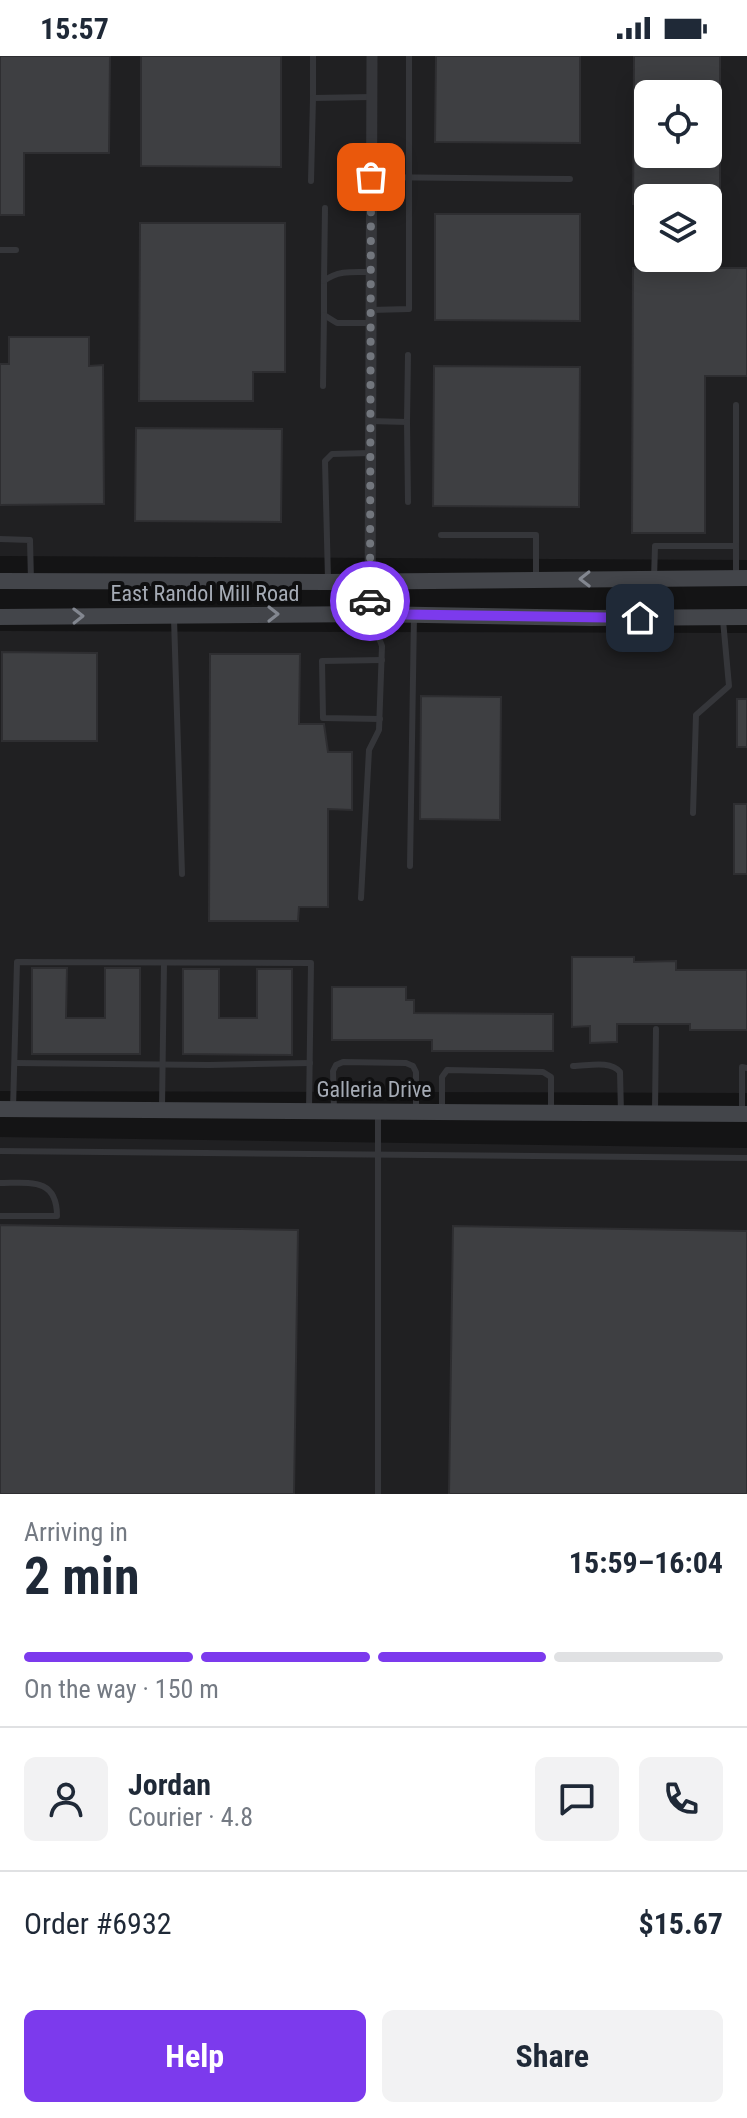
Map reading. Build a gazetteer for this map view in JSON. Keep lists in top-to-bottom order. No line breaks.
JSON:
{"streets":{"main road":["East Randol Mill Road","Galleria Drive"]},"page":{"status":"15:57","heading":["2 min","Arriving in","15:59–16:04"],"panel":["Jordan","Courier · 4.8","Order #6932","$15.67"],"bar":"On the way · 150 m","buttons":["Help","Share"]}}
